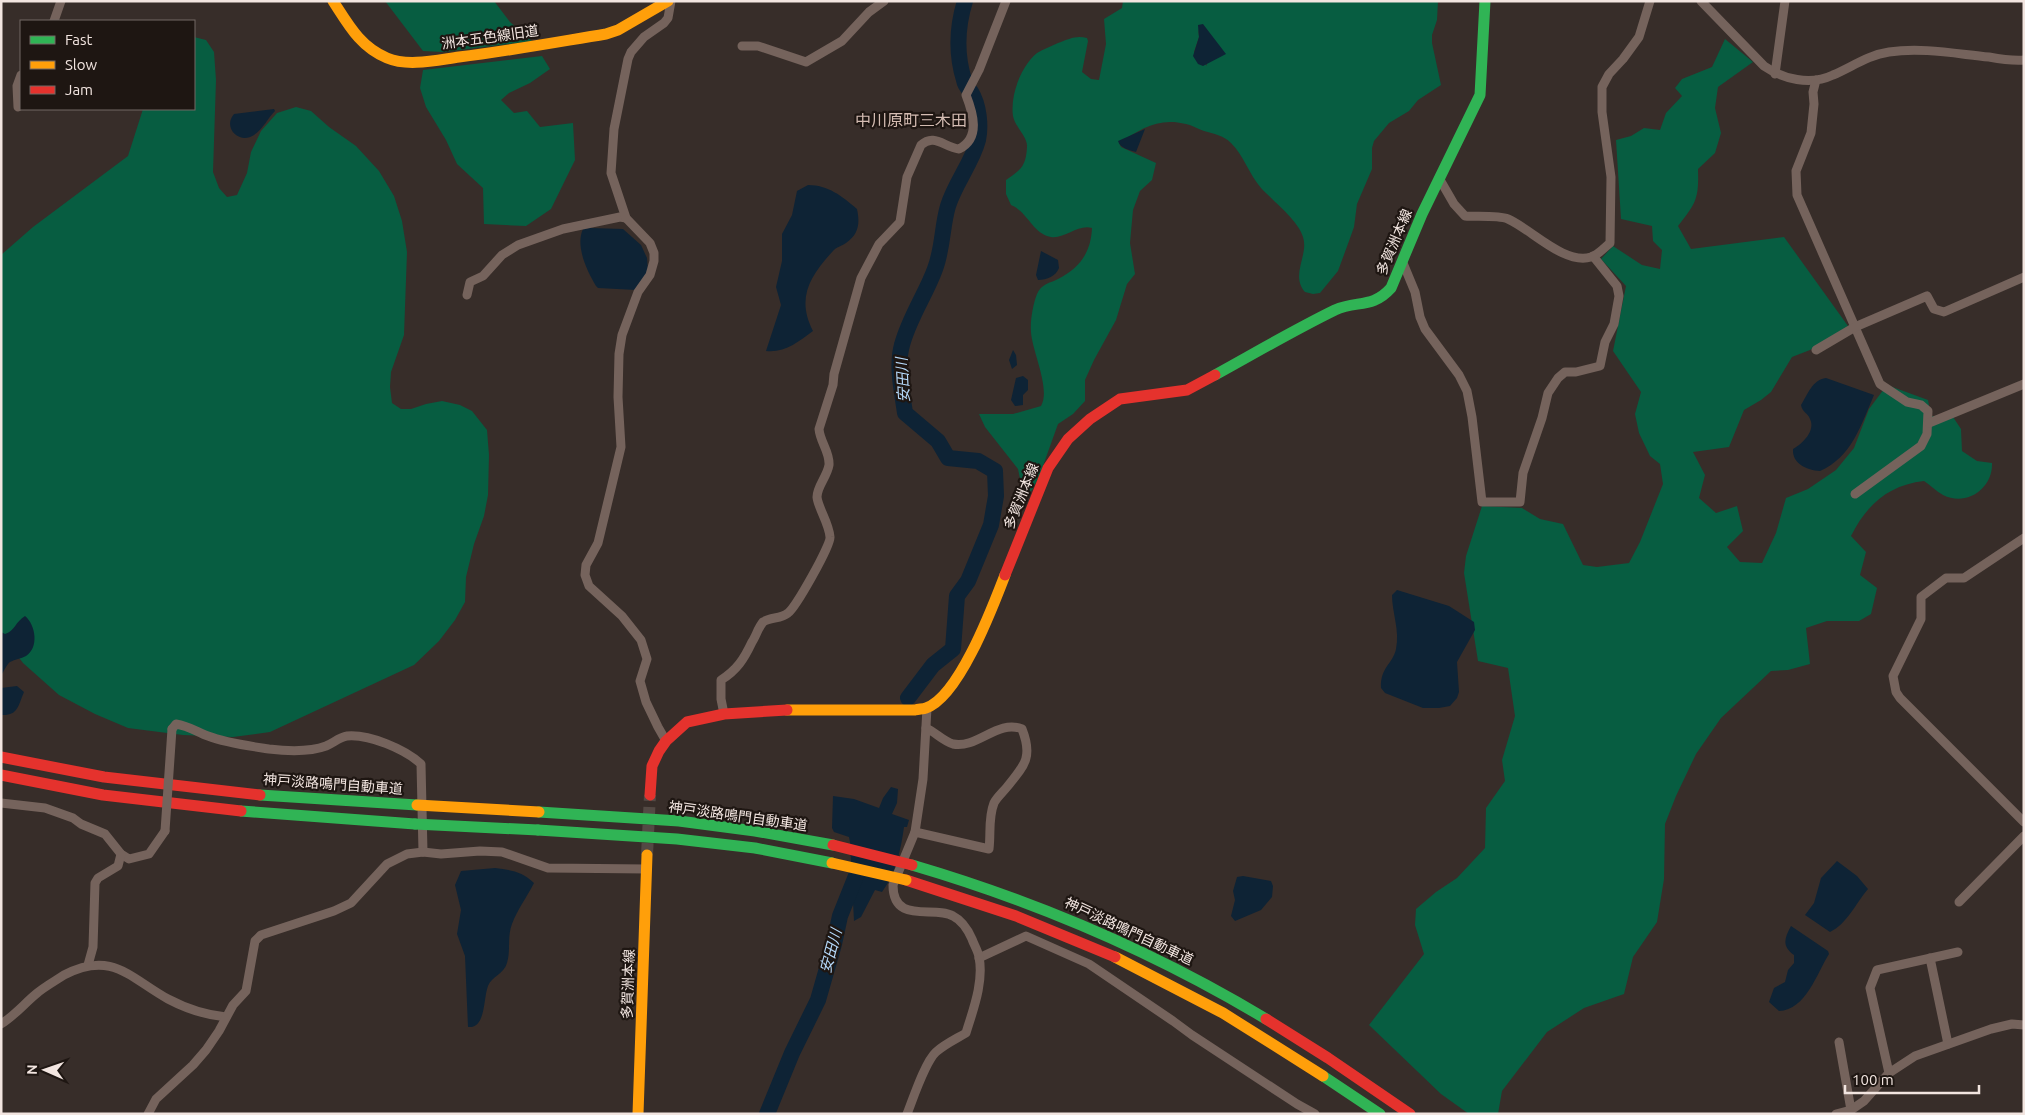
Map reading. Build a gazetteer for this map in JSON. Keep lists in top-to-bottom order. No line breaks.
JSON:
{"streets":{"main road":["洲本五色線旧道","多賀洲本線","神戸淡路鳴門自動車道"]},"districts":["中川原町三木田"],"water":["安田川"],"legend":["Fast","Slow","Jam"],"scale_bar":"100 m","north":"left"}
